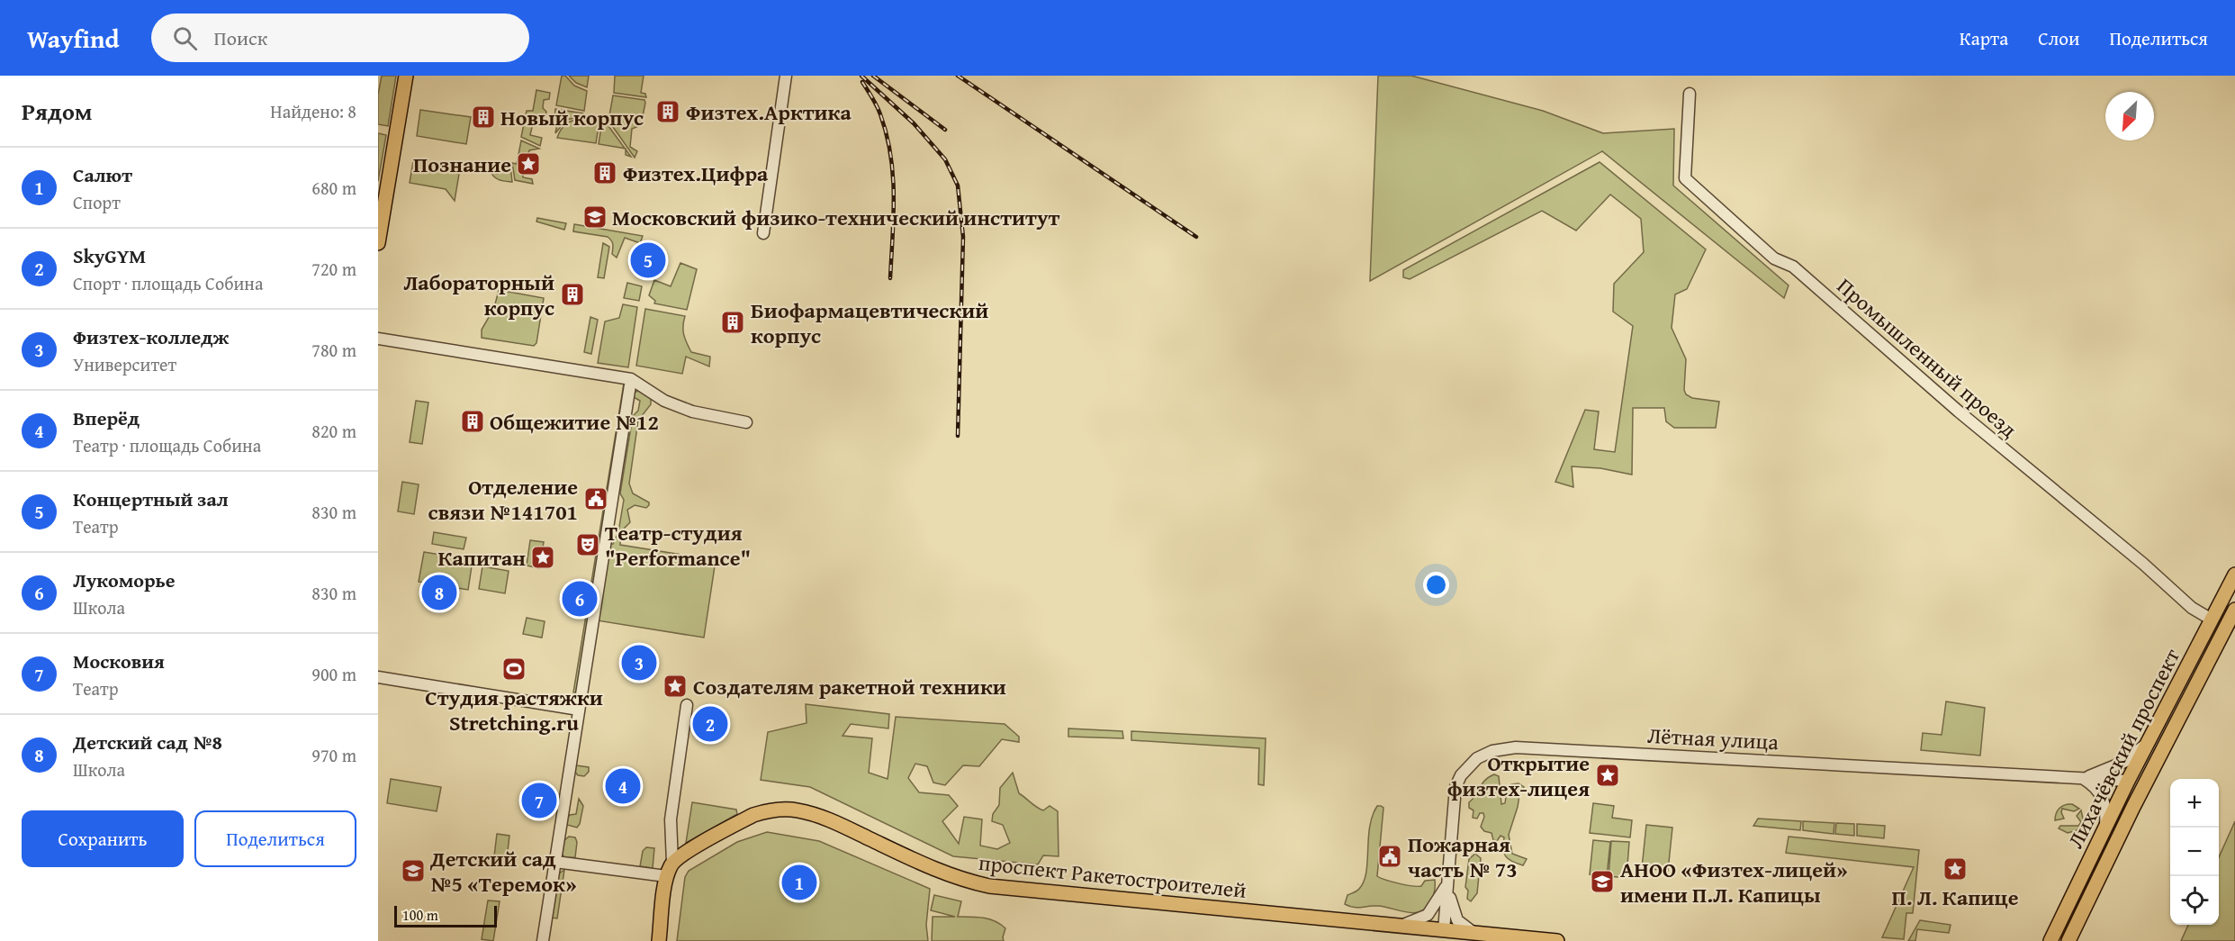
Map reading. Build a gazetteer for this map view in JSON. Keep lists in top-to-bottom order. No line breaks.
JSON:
{"streets":{"main road":["Лихачёвский проспект","проспект Ракетостроителей"],"street":["Промышленный проезд","Лётная улица"]},"crossings":[["Промышленный проезд","Лихачёвский проспект"],["Лётная улица","Лихачёвский проспект"],["Лётная улица","проспект Ракетостроителей"]],"places":{"building":["Физтех.Арктика","Новый корпус","Физтех.Цифра","Лабораторный корпус","Биофармацевтический корпус","Общежитие №12"],"place":["Познание","Капитан","Создателям ракетной техники","Открытие физтех-лицея","П. Л. Капице"],"school or university":["Московский физико-технический институт","Детский сад №5 «Теремок»","АНОО «Физтех-лицей» имени П.Л. Капицы"],"public building":["Отделение связи №141701","Пожарная часть № 73"],"theatre":["Театр-студия \"Performance\""],"sports":["Студия растяжки Stretching.ru"]},"scale_bar":"100 m","north":"bottom left","page":{"header":"Wayfind","search":"Поиск","nav":["Карта","Слои","Поделиться"],"heading":["Рядом","Найдено: 8"],"list":[{"mark":"1","name":"Салют","note":"Спорт","value":"680 m"},{"mark":"2","name":"SkyGYM","note":"Спорт · площадь Собина","value":"720 m"},{"mark":"3","name":"Физтех-колледж","note":"Университет","value":"780 m"},{"mark":"4","name":"Вперёд","note":"Театр · площадь Собина","value":"820 m"},{"mark":"5","name":"Концертный зал","note":"Театр","value":"830 m"},{"mark":"6","name":"Лукоморье","note":"Школа","value":"830 m"},{"mark":"7","name":"Московия","note":"Театр","value":"900 m"},{"mark":"8","name":"Детский сад №8","note":"Школа","value":"970 m"}],"pins":["5","8","6","3","2","4","7","1"],"map_buttons":["+","−"],"buttons":["Сохранить","Поделиться"],"scale":"100 m"}}
